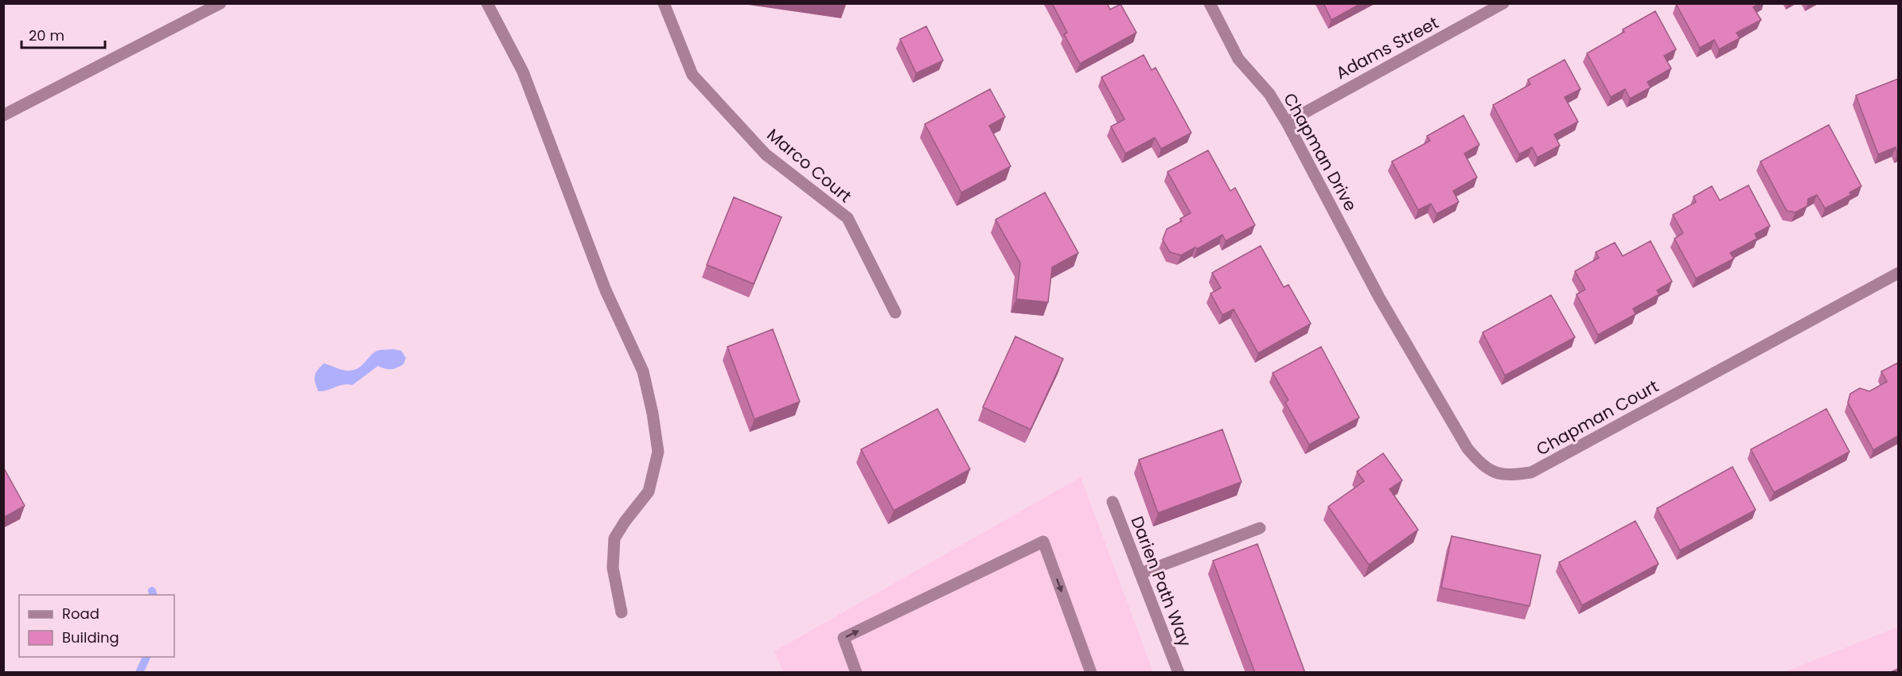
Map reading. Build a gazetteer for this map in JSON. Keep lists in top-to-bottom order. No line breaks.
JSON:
{"streets":{"street":["Adams Street","Chapman Drive","Marco Court","Chapman Court","Darien Path Way"]},"crossings":[["Adams Street","Chapman Drive"],["Chapman Drive","Chapman Court"]],"legend":["Road","Building"],"scale_bar":"20 m"}
